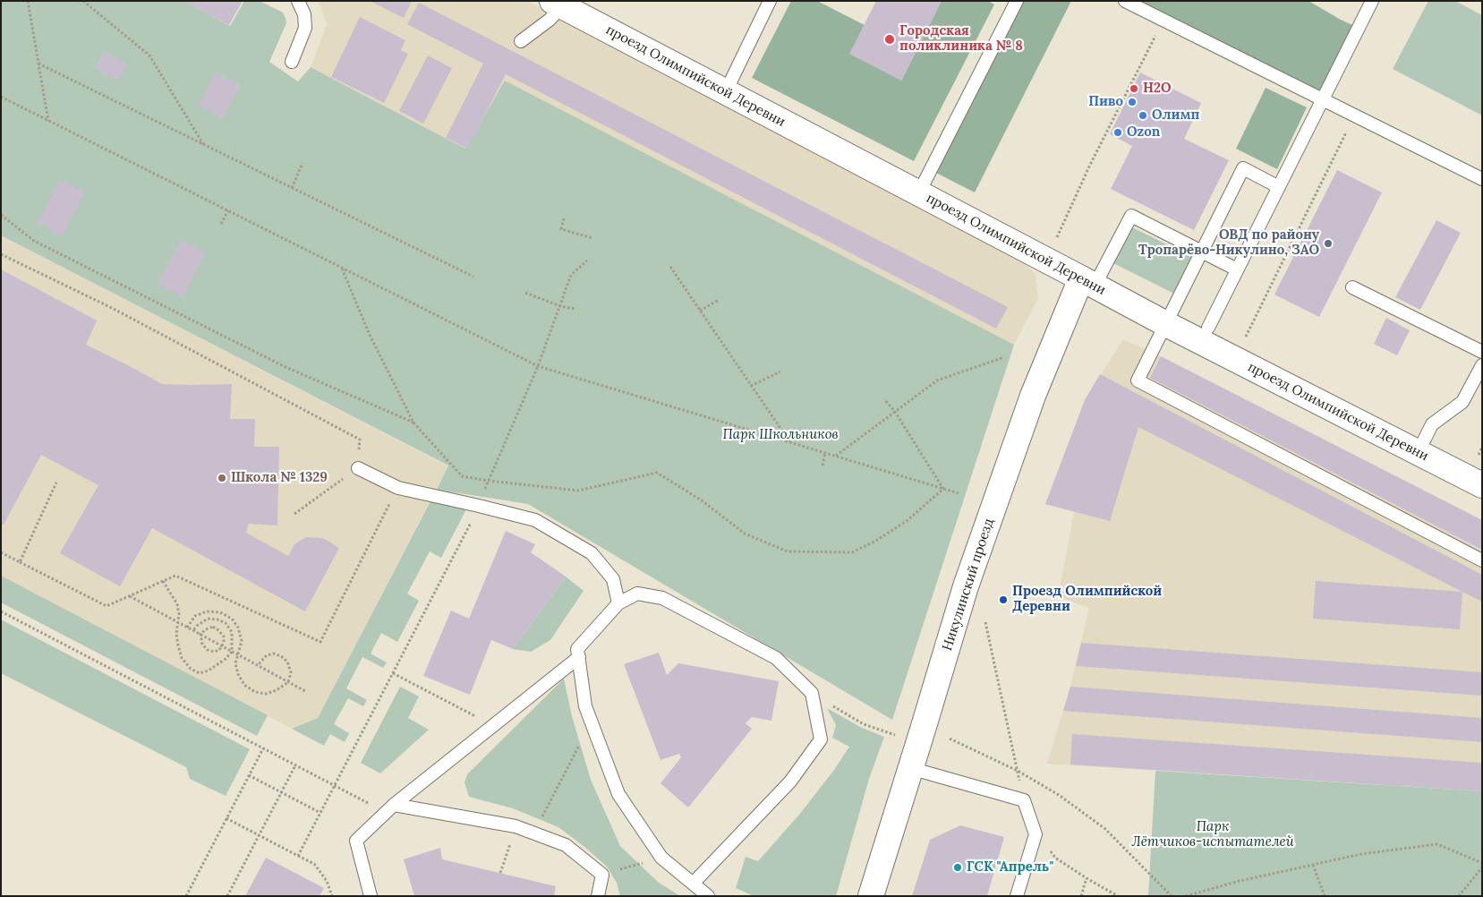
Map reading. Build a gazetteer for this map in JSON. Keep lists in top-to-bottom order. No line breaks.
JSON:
{"streets":{"street":["проезд Олимпийской Деревни","Никулинский проезд"]},"crossings":[["проезд Олимпийской Деревни","Никулинский проезд"]],"parks":["Парк Школьников","Парк Лётчиков-испытателей"],"places":["Городская поликлиника № 8","H2O","Пиво","Олимп","Ozon","ОВД по району Тропарёво-Никулино, ЗАО","Школа № 1329","Проезд Олимпийской Деревни","ГСК \"Апрель\""]}
